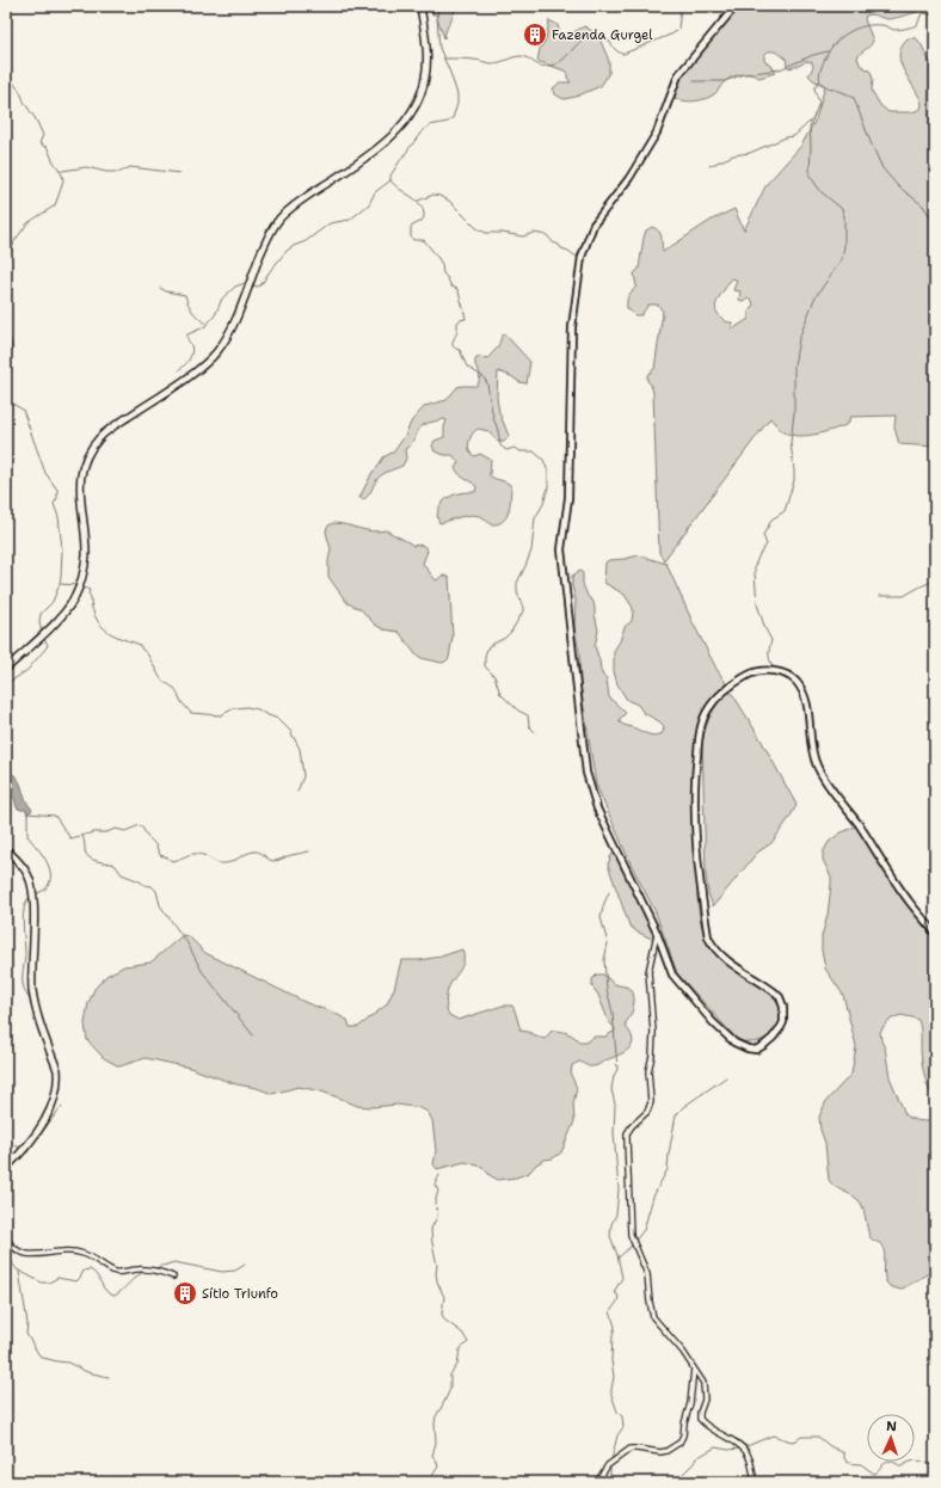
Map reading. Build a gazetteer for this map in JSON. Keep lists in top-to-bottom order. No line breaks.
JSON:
{"places":{"building":["Fazenda Gurgel","Sítio Triunfo"]},"north":"top"}
